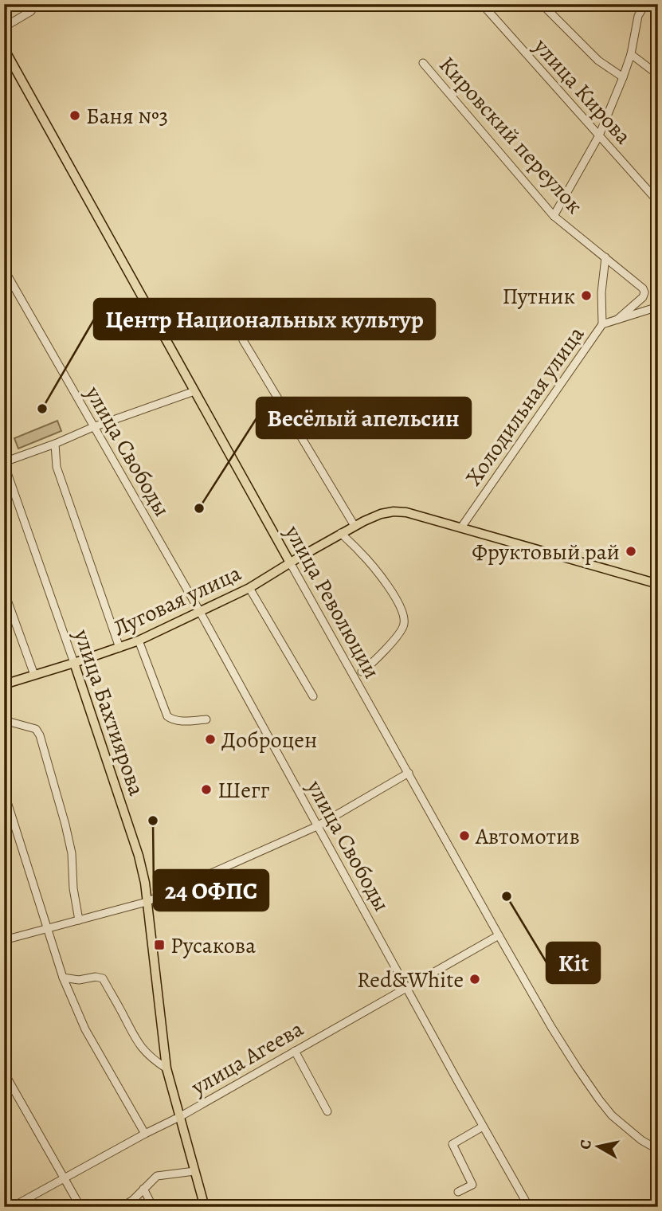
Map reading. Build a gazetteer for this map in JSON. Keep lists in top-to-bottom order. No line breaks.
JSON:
{"streets":{"main road":["Луговая улица","улица Революции","улица Бахтиярова"],"street":["улица Кирова","Кировский переулок","Холодильная улица","улица Свободы","улица Агеева"]},"crossings":[["Кировский переулок","Холодильная улица"],["Холодильная улица","Луговая улица"],["улица Свободы","Луговая улица"],["улица Свободы","улица Агеева"],["Луговая улица","улица Революции"],["Луговая улица","улица Бахтиярова"],["улица Революции","улица Агеева"],["улица Бахтиярова","улица Агеева"]],"places":{"other":["Баня №3","Путник","Центр Национальных культур","Весёлый апельсин","Фруктовый рай","Доброцен","Шегг","24 ОФПС","Автомотив","Kit","Red&White"],"transit":["Русакова"]},"north":"left"}
